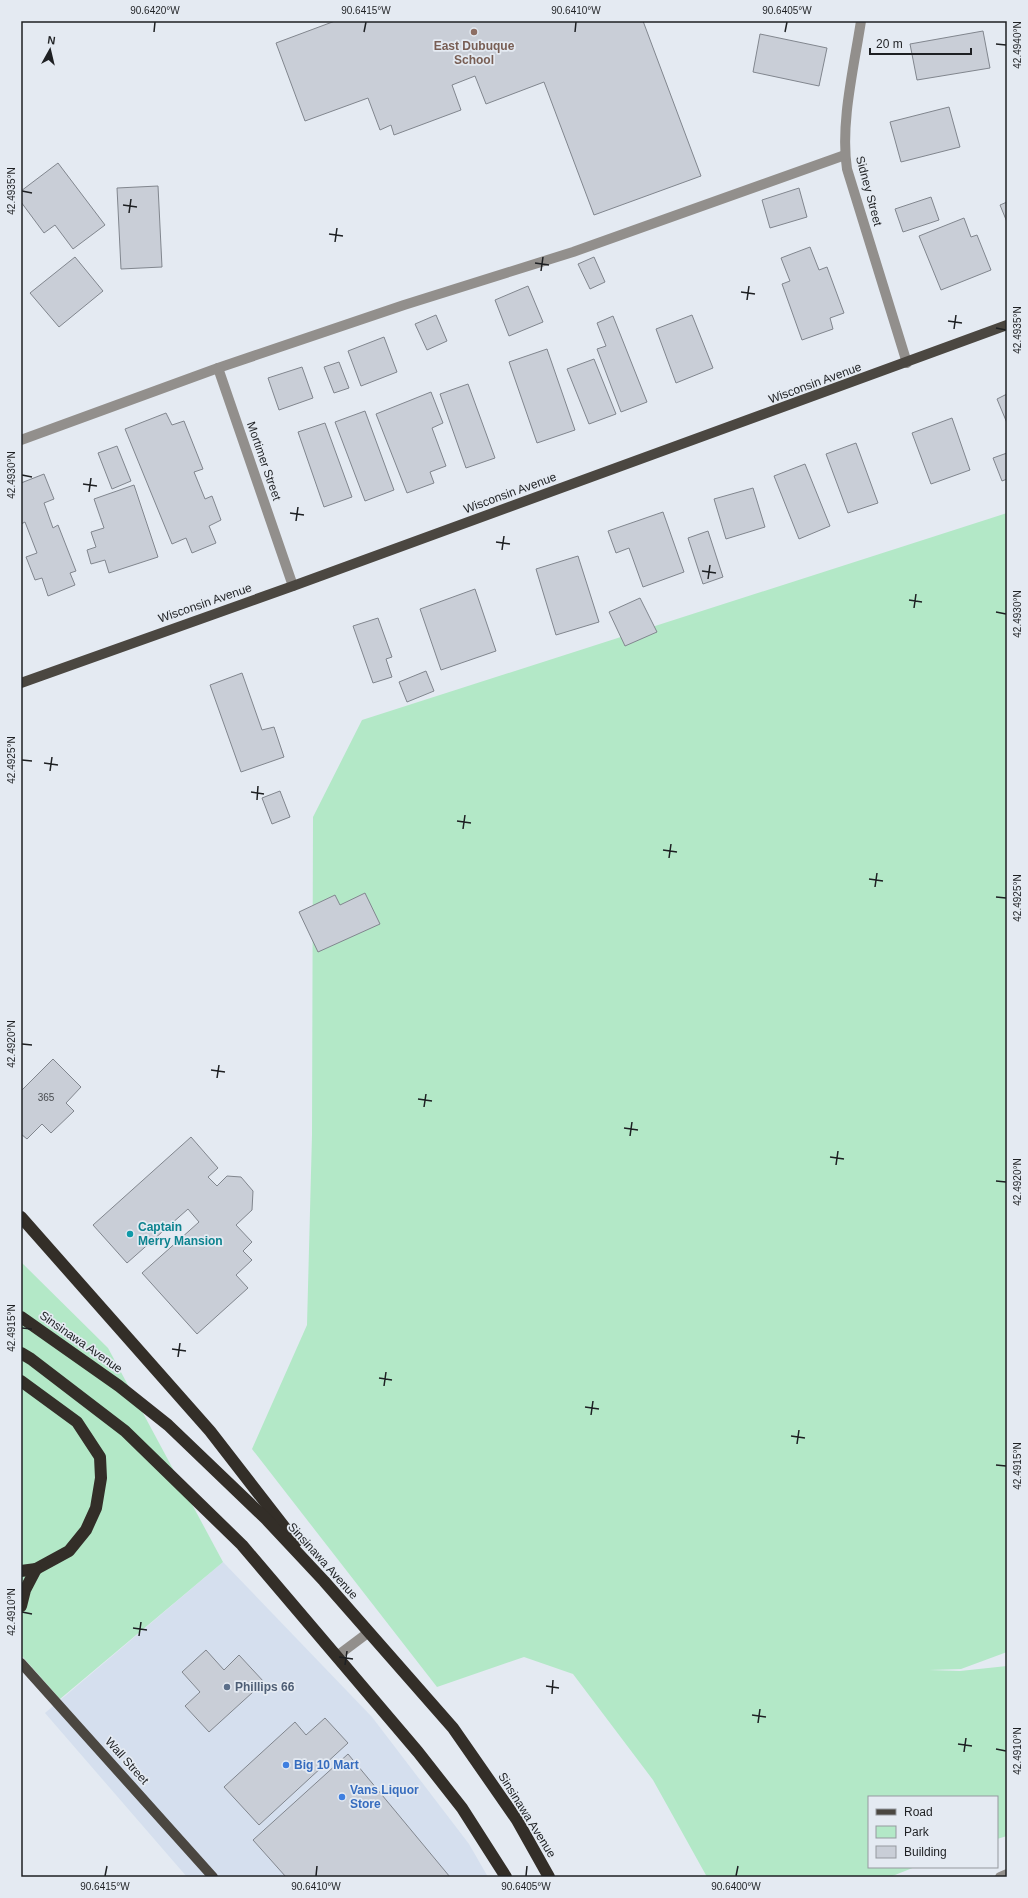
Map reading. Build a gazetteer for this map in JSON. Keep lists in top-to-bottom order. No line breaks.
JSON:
{"streets":{"highway":["Sinsinawa Avenue"],"main road":["Wisconsin Avenue","Wall Street"],"street":["Sidney Street","Mortimer Street"]},"crossings":[["Sidney Street","Wisconsin Avenue"],["Wisconsin Avenue","Mortimer Street"]],"places":["East Dubuque School","Captain Merry Mansion","Phillips 66","Big 10 Mart","Vans Liquor Store"],"house_numbers":["365"],"legend":["Road","Park","Building"],"scale_bar":"20 m","north":"top","coordinates":["90.6420°W","90.6415°W","90.6410°W","90.6405°W","42.4940°N","42.4935°N","42.4930°N","42.4925°N","42.4920°N","42.4915°N","42.4910°N","90.6400°W"]}
